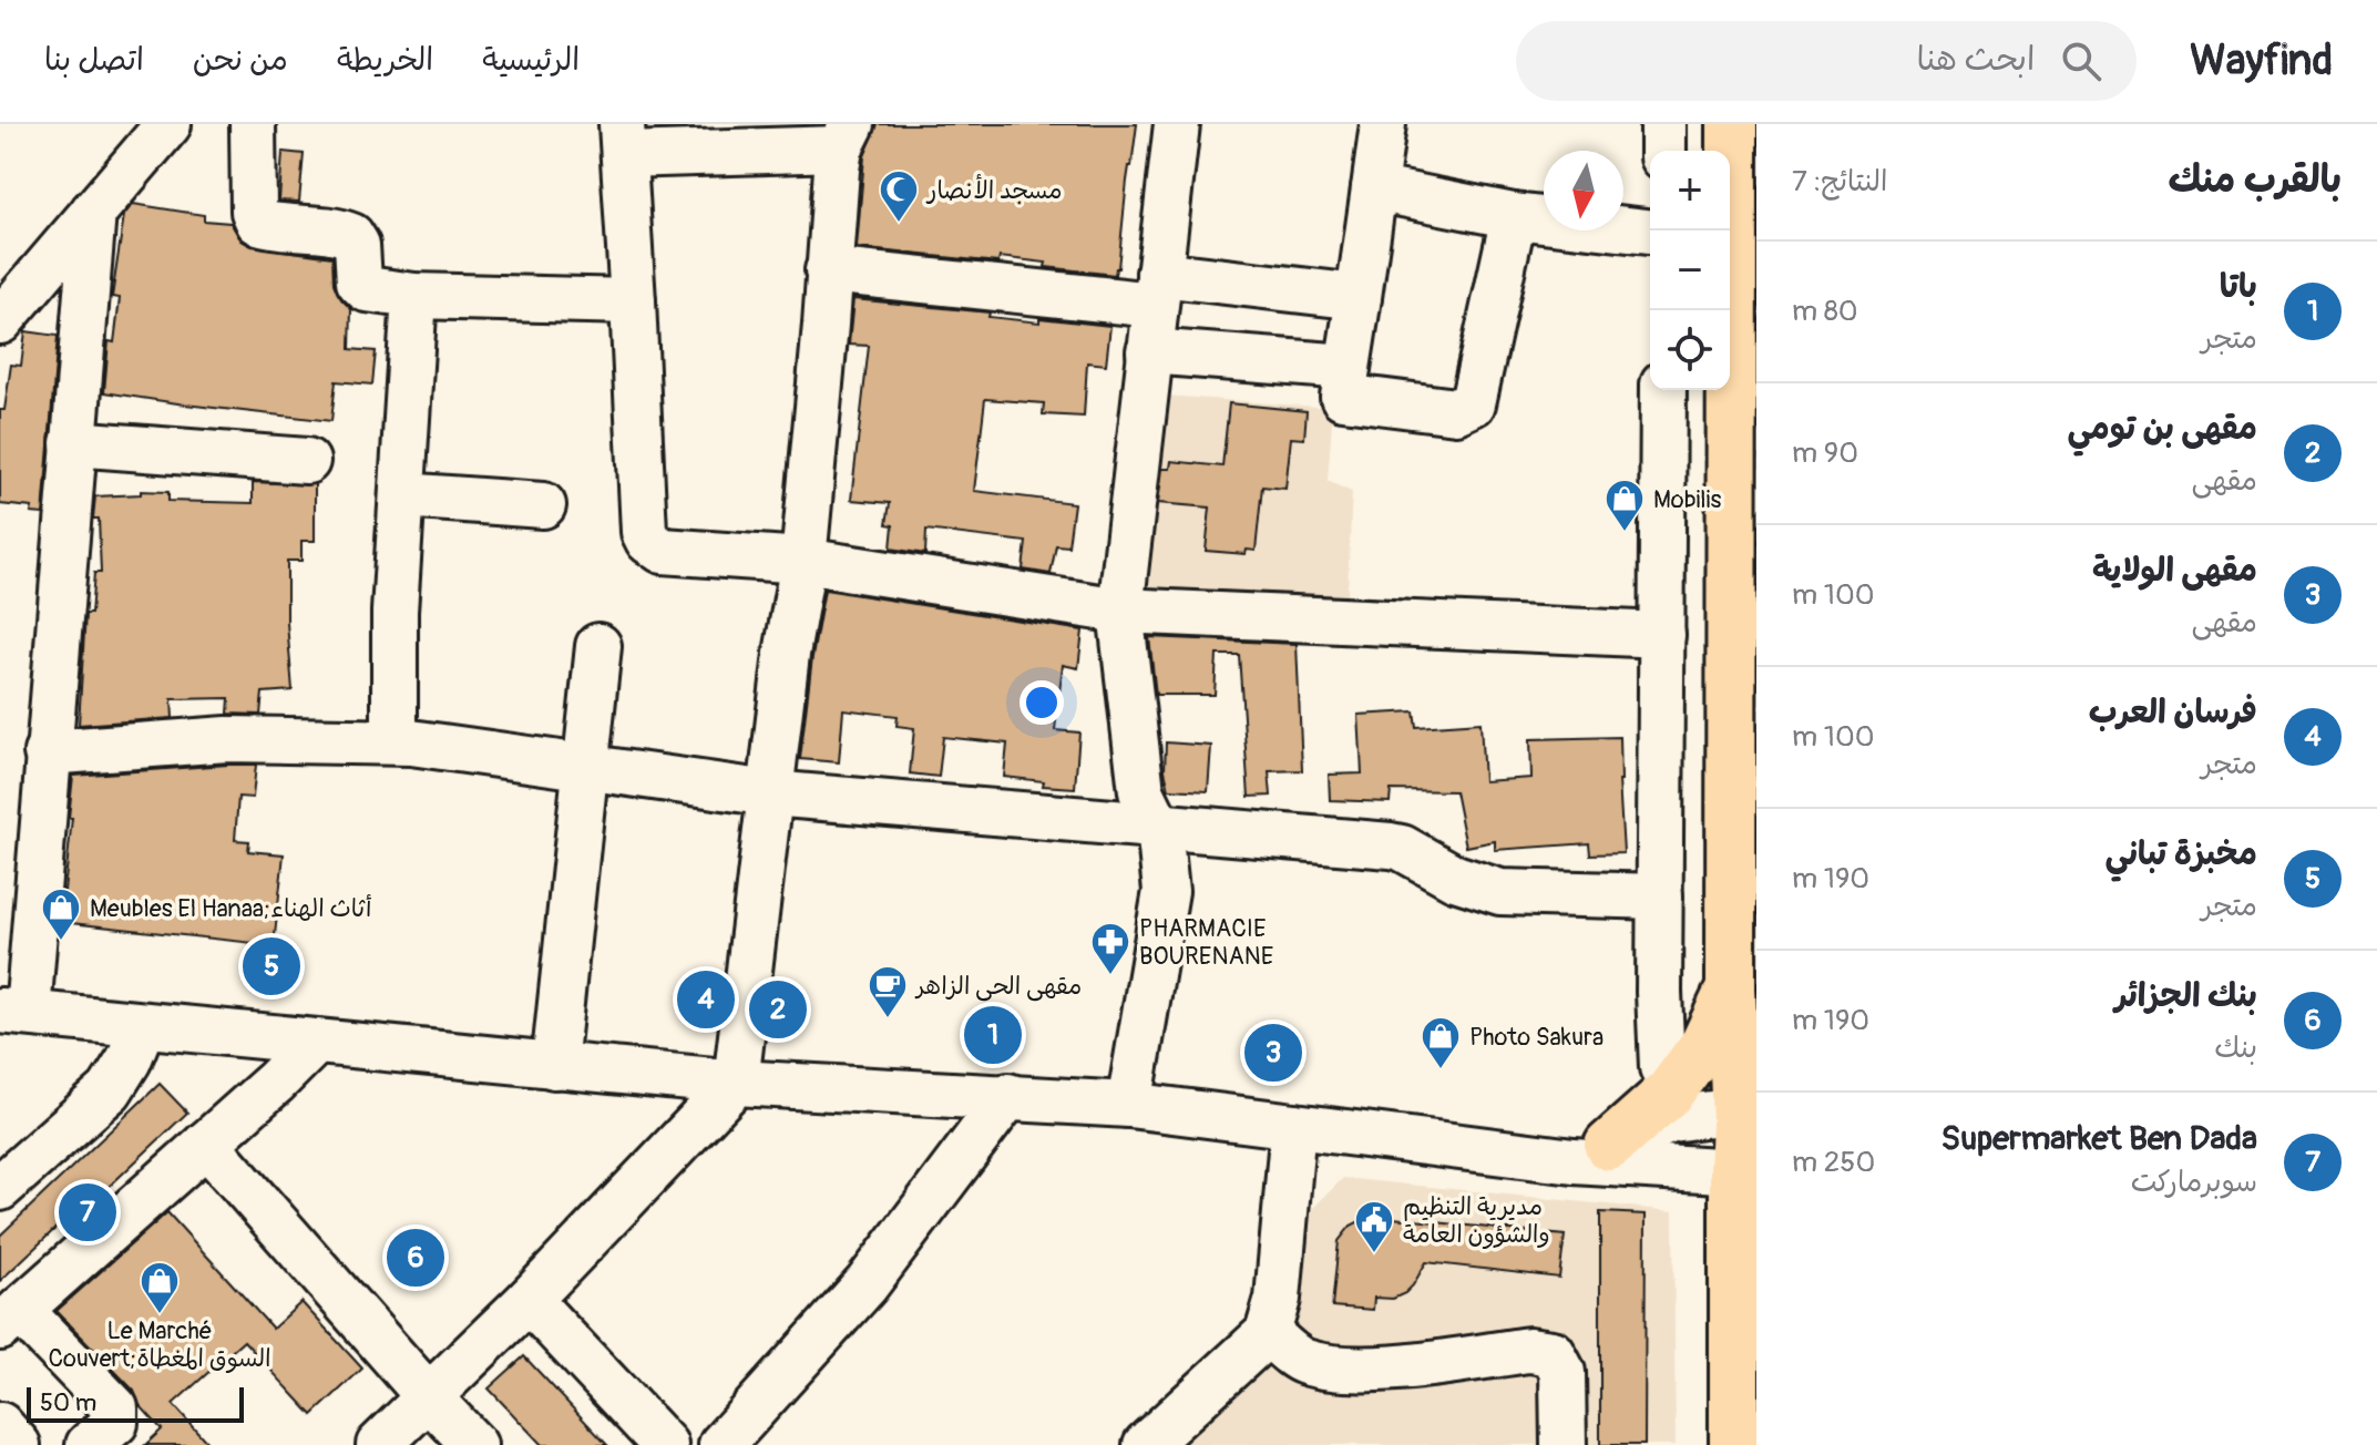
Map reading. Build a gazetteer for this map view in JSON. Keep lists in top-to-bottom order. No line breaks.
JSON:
{"places":{"mosque":["مسجد الأنصار"],"shop":["Mobilis","Meubles El Hanaa;أثاث الهناء","Photo Sakura","Le Marché Couvert;السوق المغطاة"],"pharmacy":["PHARMACIE BOURENANE"],"cafe":["مقهى الحي الزاهر"],"public building":["مديرية التنظيم والشؤون العامة"]},"scale_bar":"50 m","north":"bottom","page":{"header":"Wayfind","search":"ابحث هنا","nav":["الرئيسية","الخريطة","من نحن","اتصل بنا"],"heading":["بالقرب منك","النتائج: 7"],"map_buttons":["+","−"],"list":[{"mark":"1","name":"باتا","note":"متجر","value":"80 m"},{"mark":"2","name":"مقهى بن تومي","note":"مقهى","value":"90 m"},{"mark":"3","name":"مقهى الولاية","note":"مقهى","value":"100 m"},{"mark":"4","name":"فرسان العرب","note":"متجر","value":"100 m"},{"mark":"5","name":"مخبزة تباني","note":"متجر","value":"190 m"},{"mark":"6","name":"بنك الجزائر","note":"بنك","value":"190 m"},{"mark":"7","name":"Supermarket Ben Dada","note":"سوبرماركت","value":"250 m"}],"pins":["5","4","2","1","3","7","6"],"scale":"50 m"}}
